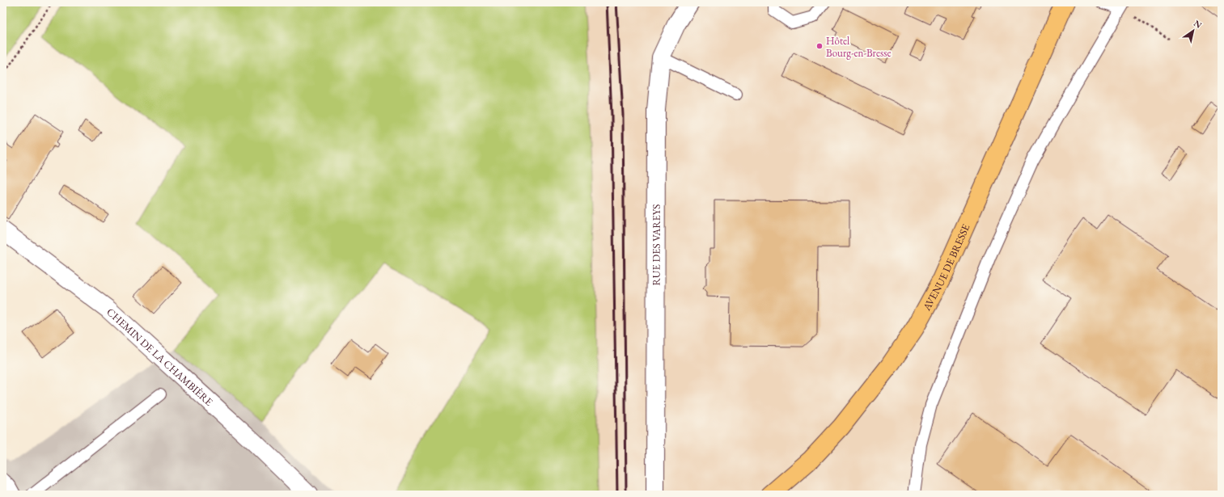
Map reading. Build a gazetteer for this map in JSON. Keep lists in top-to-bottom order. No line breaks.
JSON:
{"streets":{"main road":["AVENUE DE BRESSE"],"street":["RUE DES VAREYS","CHEMIN DE LA CHAMBIÈRE"]},"places":["Hôtel Bourg-en-Bresse"],"north":"top right"}
